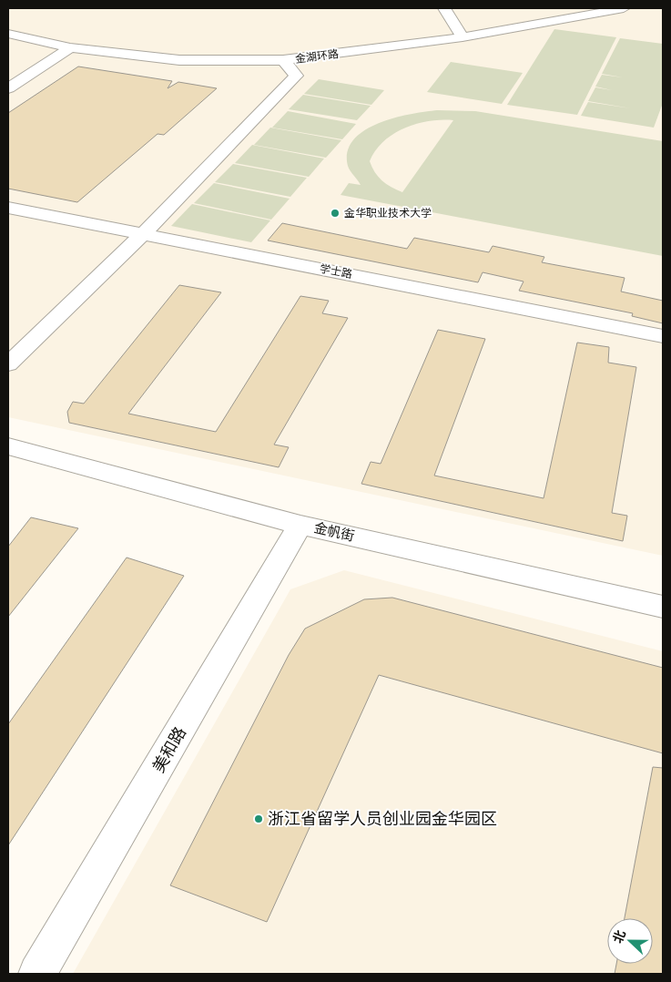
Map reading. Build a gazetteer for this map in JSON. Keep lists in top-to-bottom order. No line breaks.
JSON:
{"streets":{"street":["金湖环路","学士路","金帆街","美和路"]},"crossings":[["金帆街","美和路"]],"places":["金华职业技术大学","浙江省留学人员创业园金华园区"],"north":"left"}
